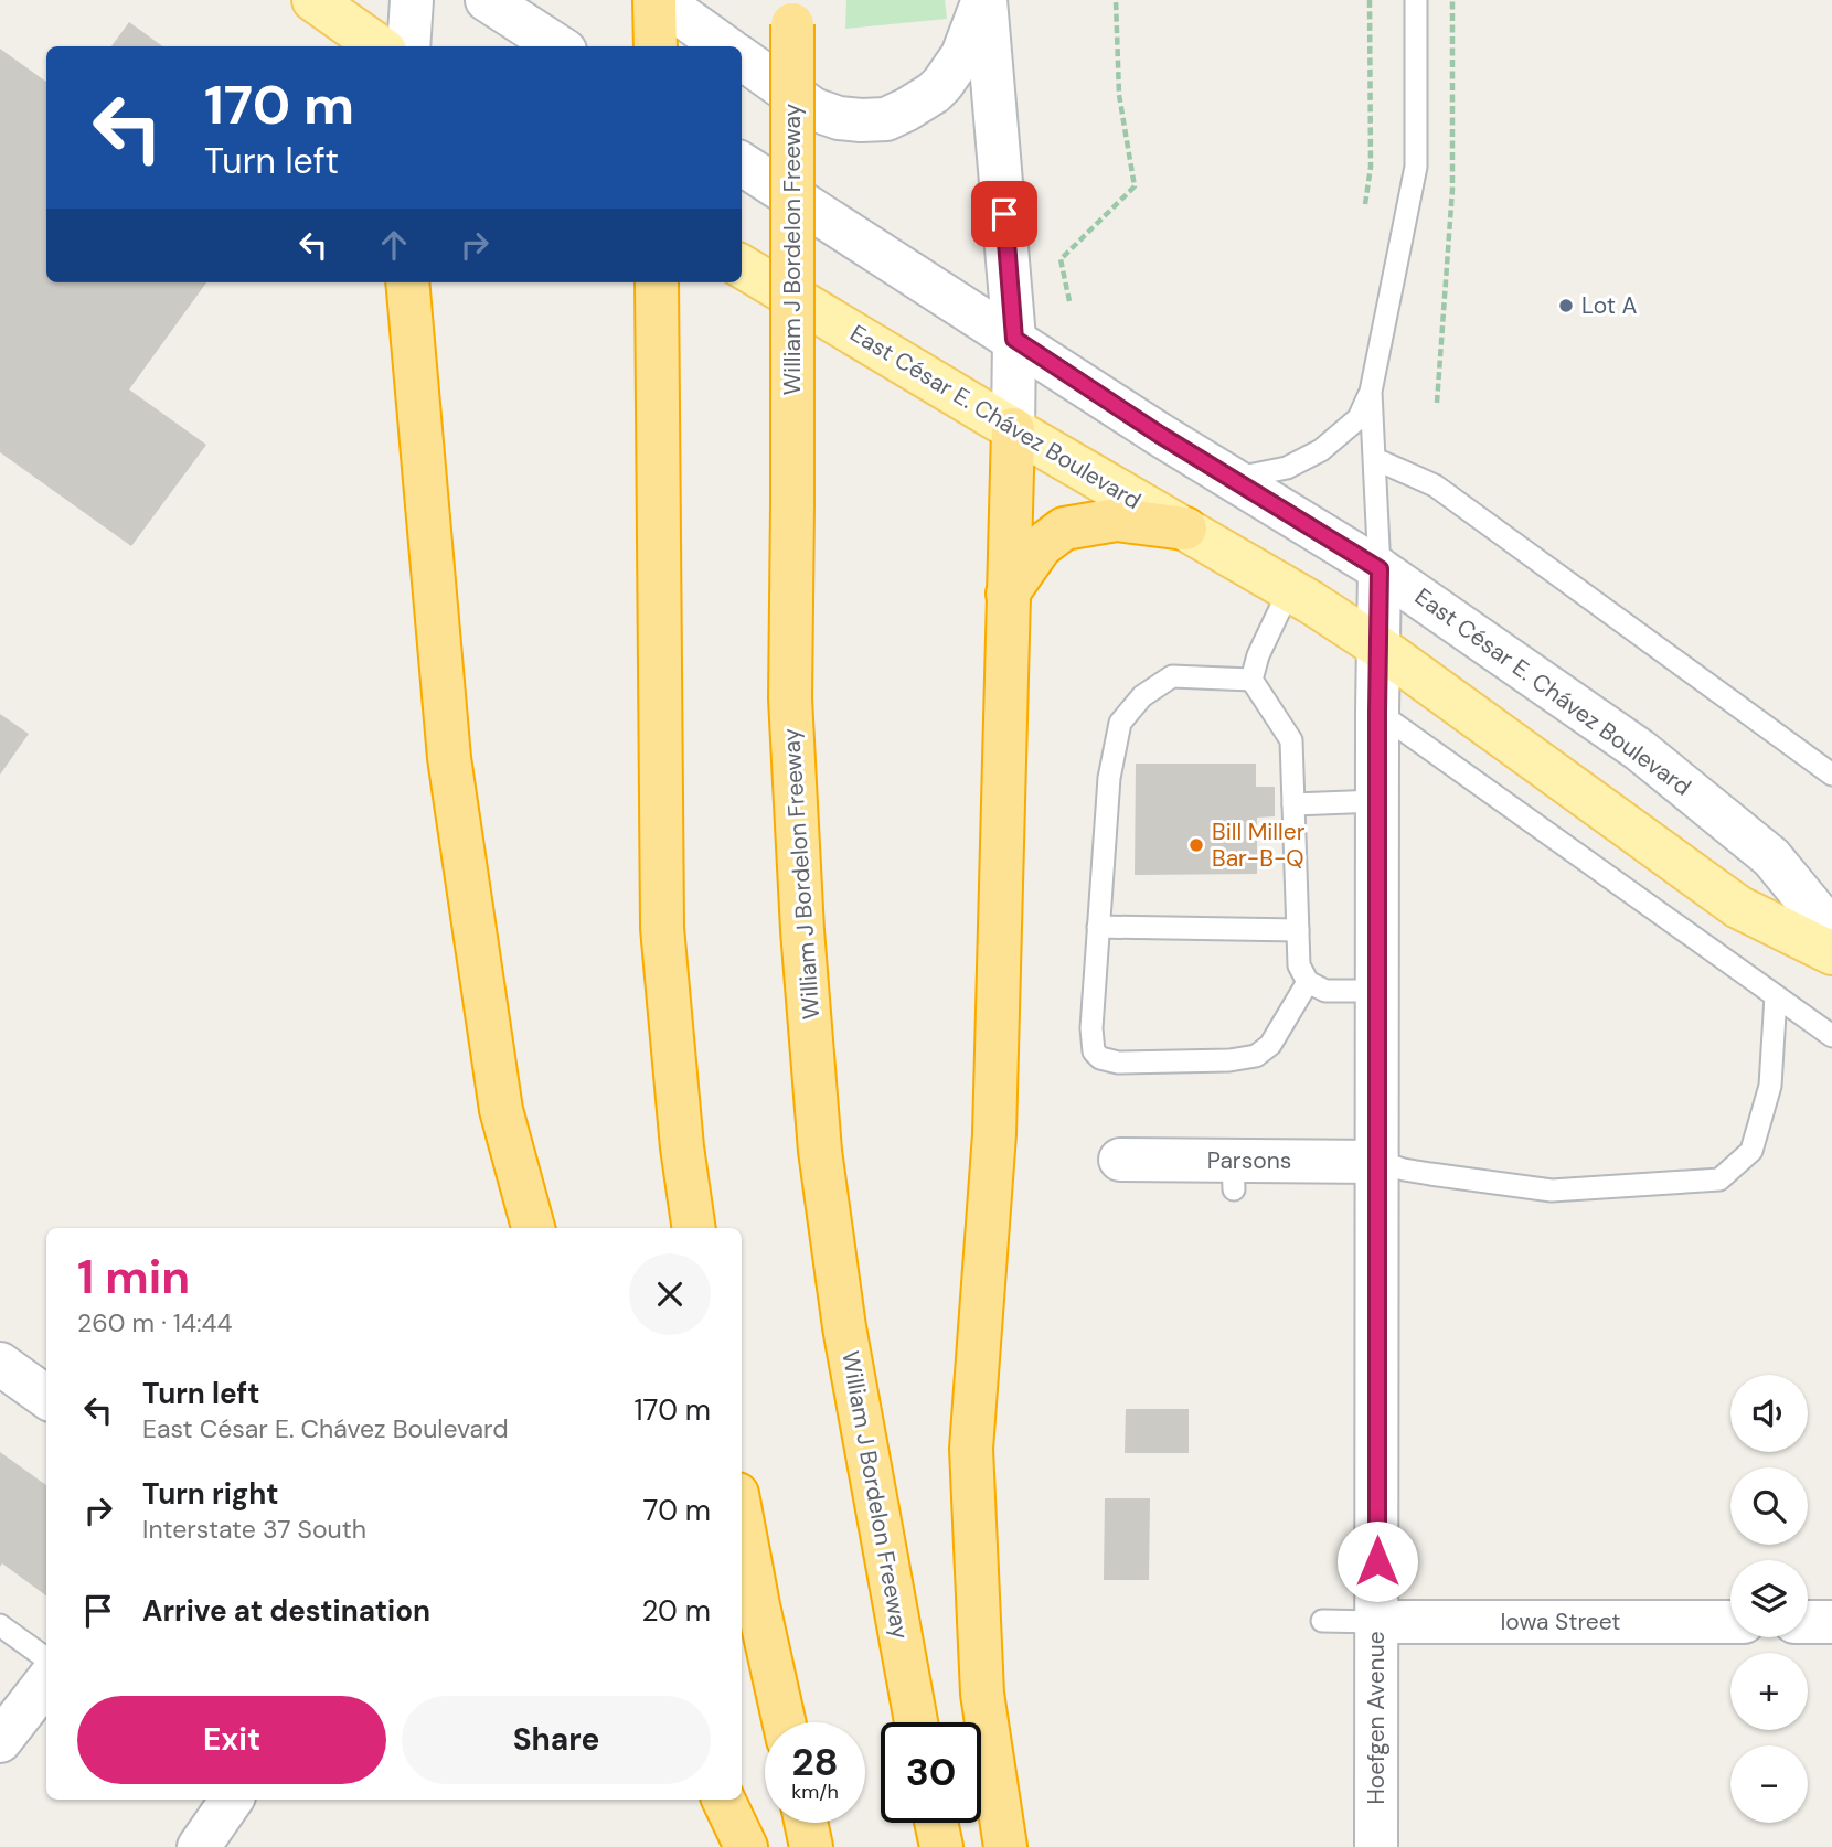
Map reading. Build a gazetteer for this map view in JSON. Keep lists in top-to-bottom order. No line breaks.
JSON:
{"streets":{"highway":["William J Bordelon Freeway"],"main road":["East César E. Chávez Boulevard","Parsons","Iowa Street","Hoefgen Avenue"]},"crossings":[["East César E. Chávez Boulevard","Hoefgen Avenue"],["Parsons","Hoefgen Avenue"],["Iowa Street","Hoefgen Avenue"]],"places":["Lot A","Bill Miller Bar-B-Q"],"page":{"turn":["170 m","Turn left"],"heading":["1 min","260 m · 14:44"],"list":[{"name":"Turn left","note":"East César E. Chávez Boulevard","value":"170 m"},{"name":"Turn right","note":"Interstate 37 South","value":"70 m"},{"name":"Arrive at destination","value":"20 m"}],"map_buttons":["+","−"],"buttons":["Exit","Share"],"speed":"28 km/h","limit":"30"}}
